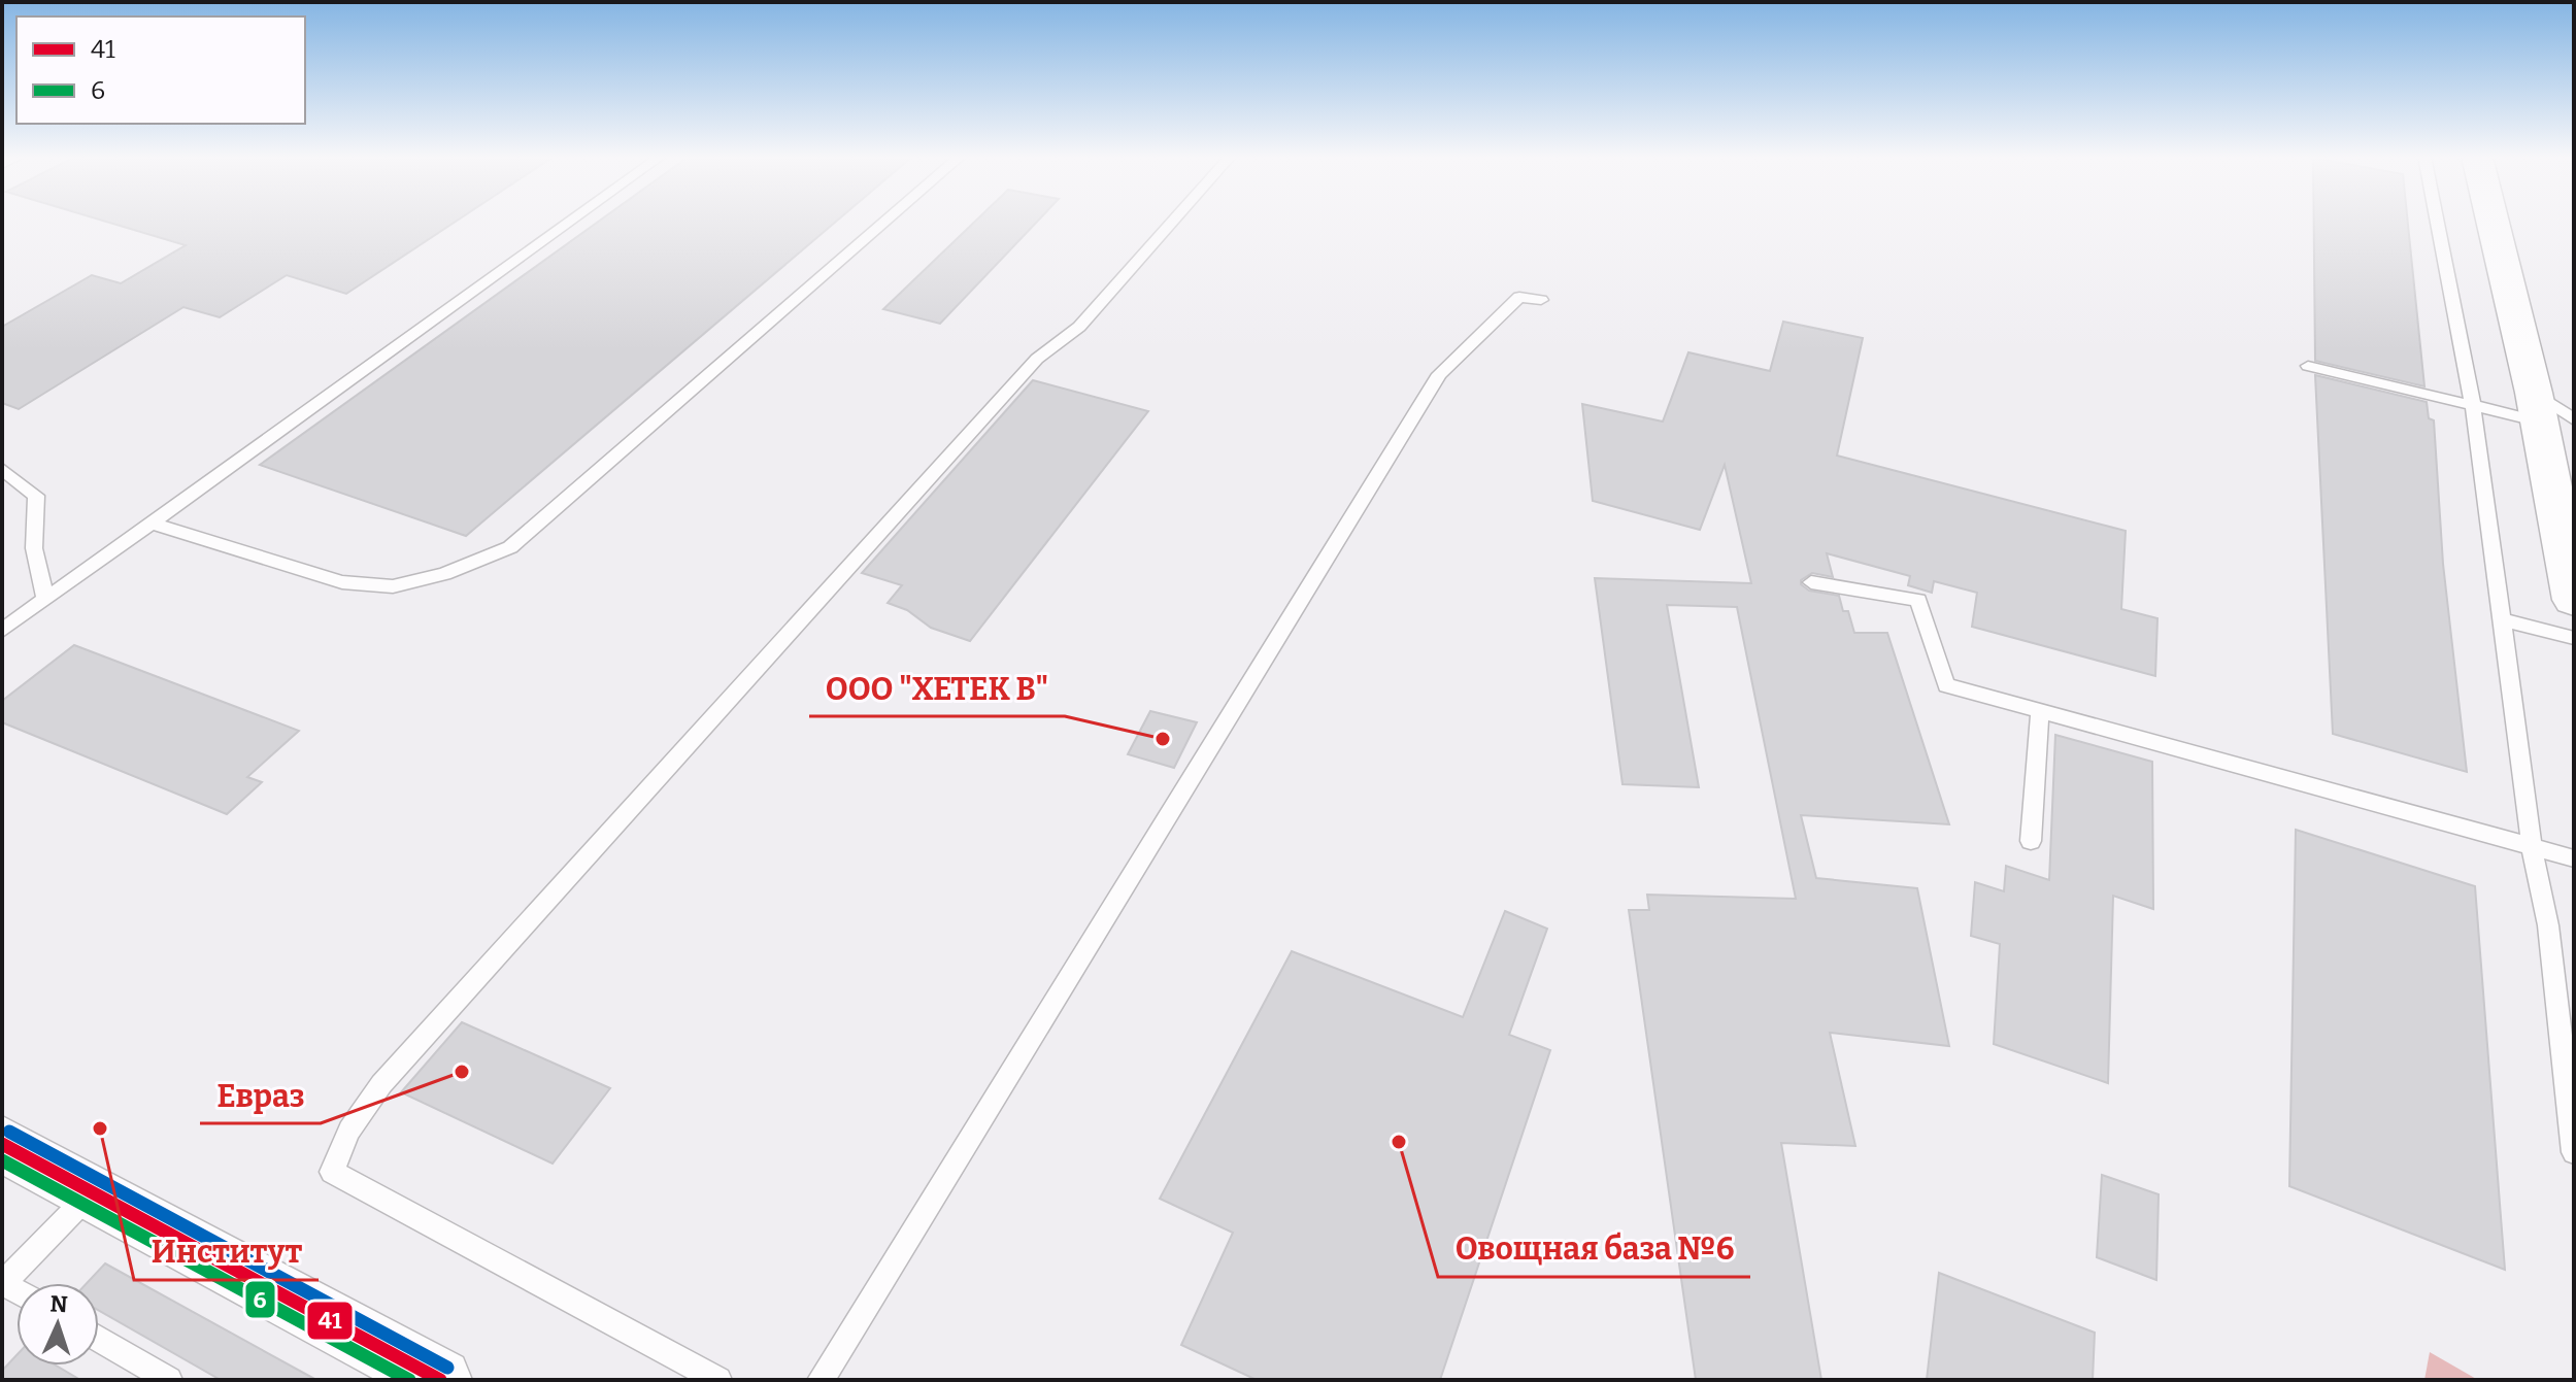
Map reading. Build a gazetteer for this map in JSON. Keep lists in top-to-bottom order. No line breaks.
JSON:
{"places":["ООО \"ХЕТЕК В\"","Евраз","Институт","Овощная база №6"],"lines":["transit line 41","transit line 6"],"legend":["41","6"],"north":"top"}
